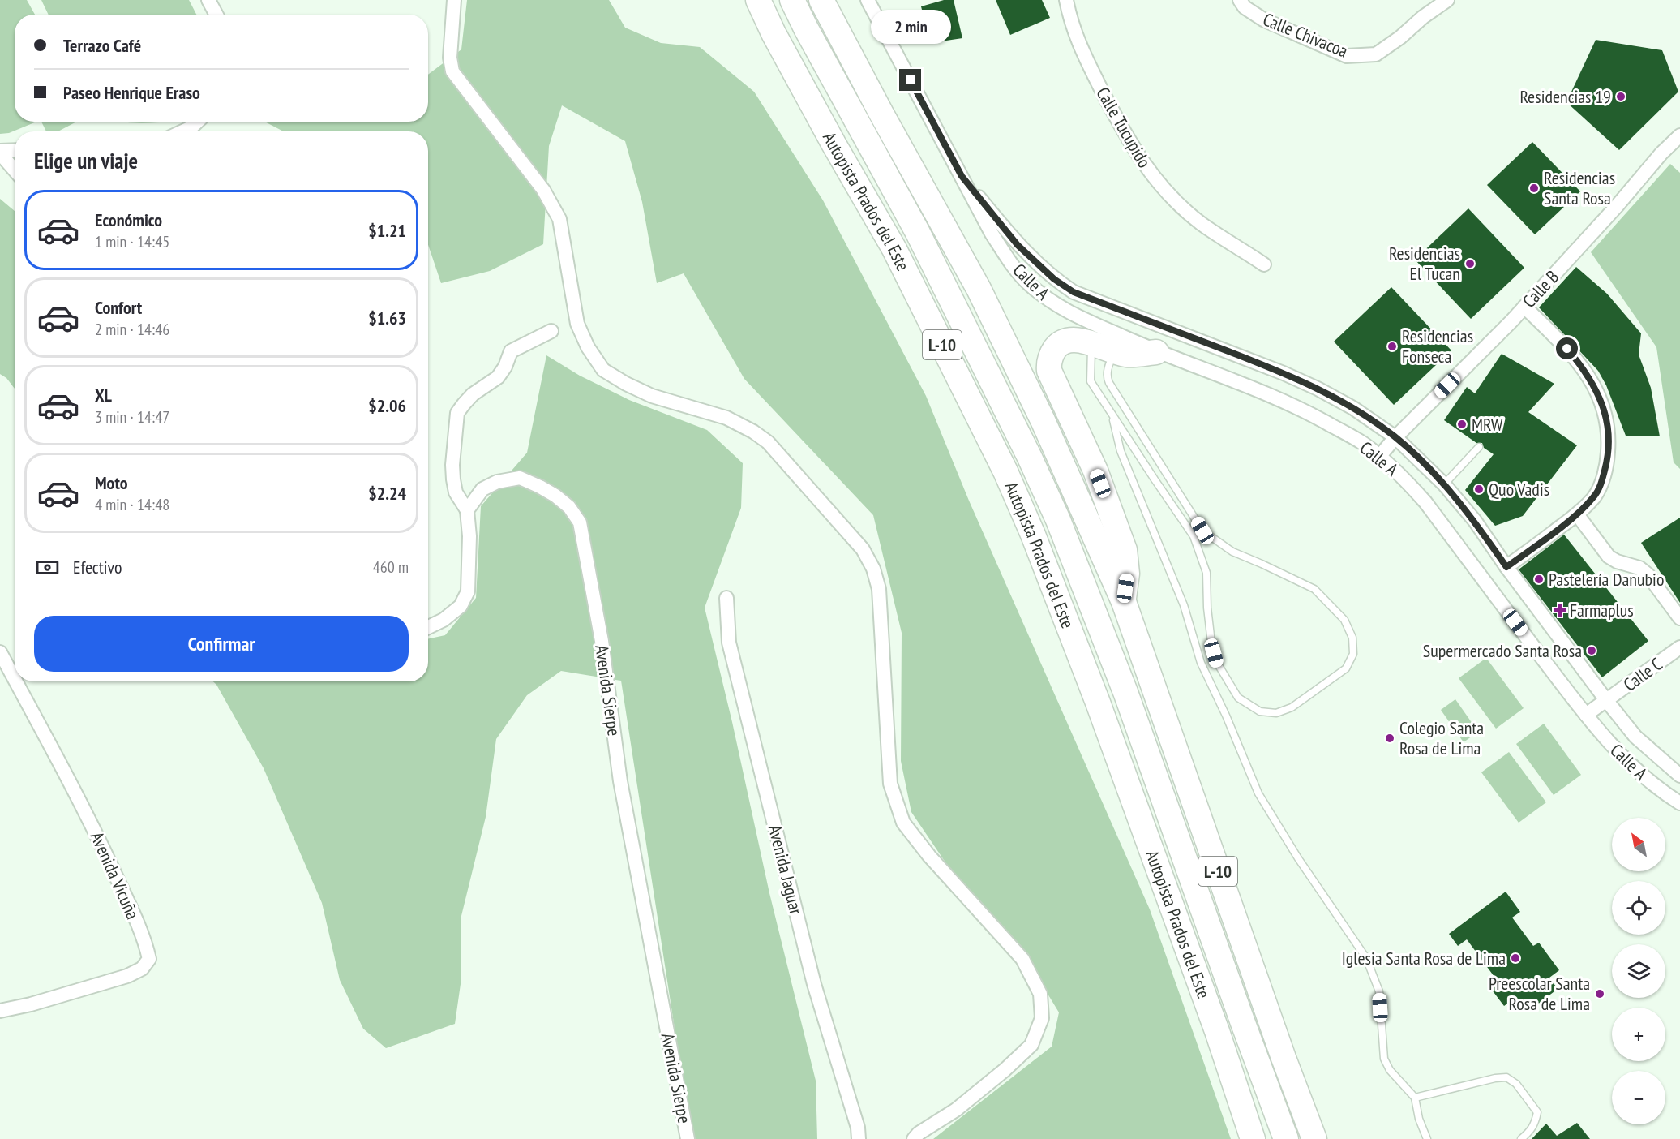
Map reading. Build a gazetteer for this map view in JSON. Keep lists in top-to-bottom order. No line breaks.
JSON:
{"streets":{"highway":["Autopista Prados del Este","L-10"],"street":["Calle Chivacoa","Calle Tucupido","Calle A","Calle B","Calle C","Avenida Sierpe","Avenida Jaguar","Avenida Vicuña"]},"crossings":[["Calle A","Calle B"],["Calle A","Calle C"]],"places":{"other":["Residencias 19","Residencias Santa Rosa","Residencias El Tucan","Residencias Fonseca","MRW","Quo Vadis","Pastelería Danubio","Supermercado Santa Rosa","Colegio Santa Rosa de Lima","Iglesia Santa Rosa de Lima","Preescolar Santa Rosa de Lima"],"health":["Farmaplus"]},"north":"top left","page":{"bubble":"2 min","banner":["Terrazo Café","Paseo Henrique Eraso"],"heading":"Elige un viaje","list":[{"name":"Económico","note":"1 min · 14:45","value":"$1.21"},{"name":"Confort","note":"2 min · 14:46","value":"$1.63"},{"name":"XL","note":"3 min · 14:47","value":"$2.06"},{"name":"Moto","note":"4 min · 14:48","value":"$2.24"}],"pay":["Efectivo","460 m"],"buttons":"Confirmar","map_buttons":["+","−"]}}
